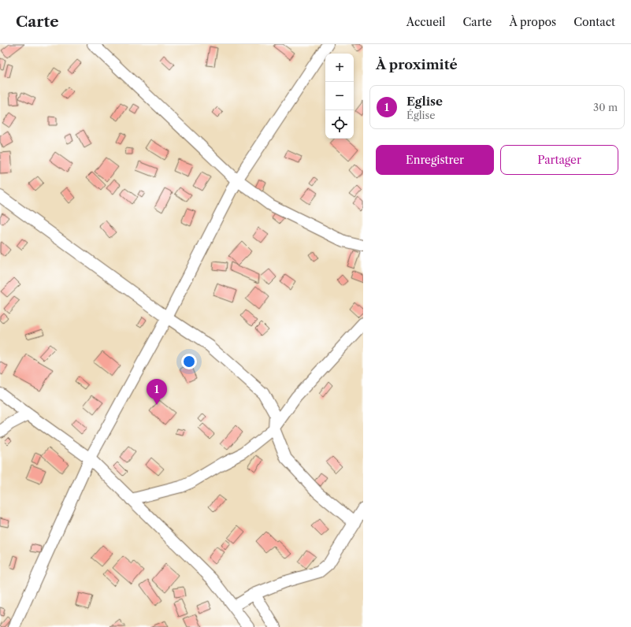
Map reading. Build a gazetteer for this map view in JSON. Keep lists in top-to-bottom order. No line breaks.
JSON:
{"page":{"header":"Carte","nav":["Accueil","Carte","À propos","Contact"],"heading":"À proximité","map_buttons":["+","−"],"list":[{"mark":"1","name":"Eglise","note":"Église","value":"30 m"}],"buttons":["Enregistrer","Partager"],"pins":"1"}}
